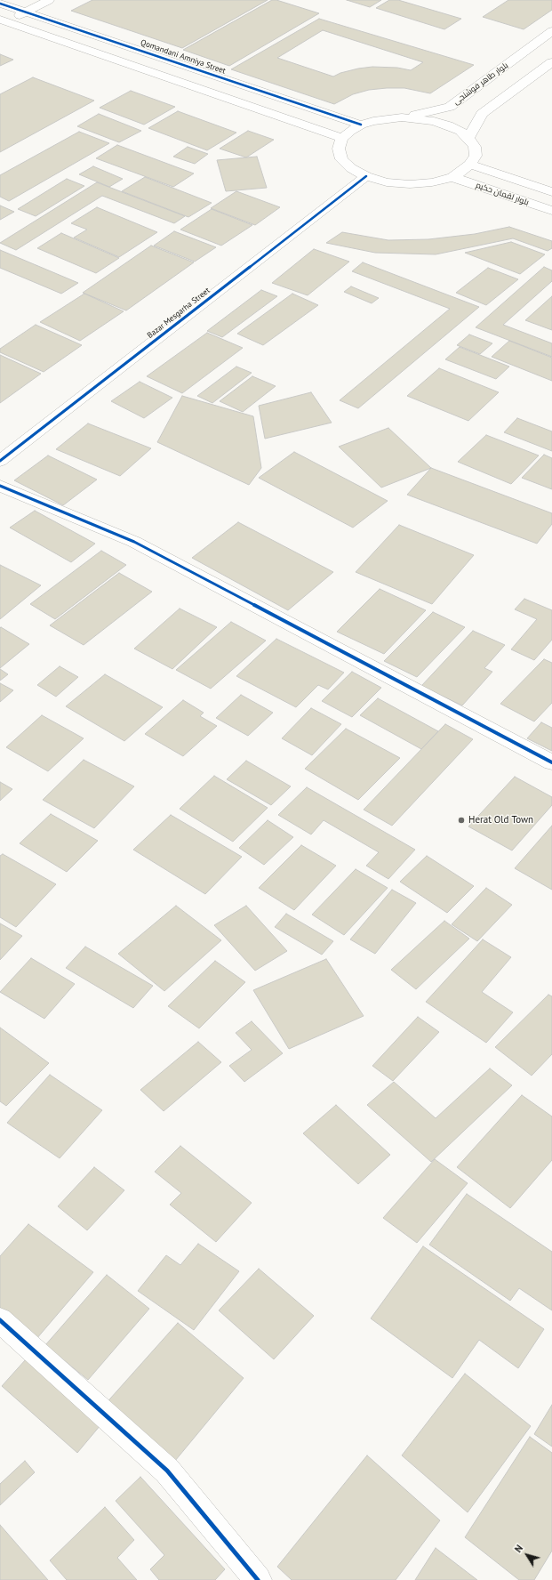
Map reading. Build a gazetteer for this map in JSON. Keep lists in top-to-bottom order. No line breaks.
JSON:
{"streets":{"street":["Qomandani Amniya Street","بلوار طاهر فوشنجی","بلوار لقمان حکیم","Bazar Mesgarha Street"]},"places":["Herat Old Town"],"north":"top left"}
